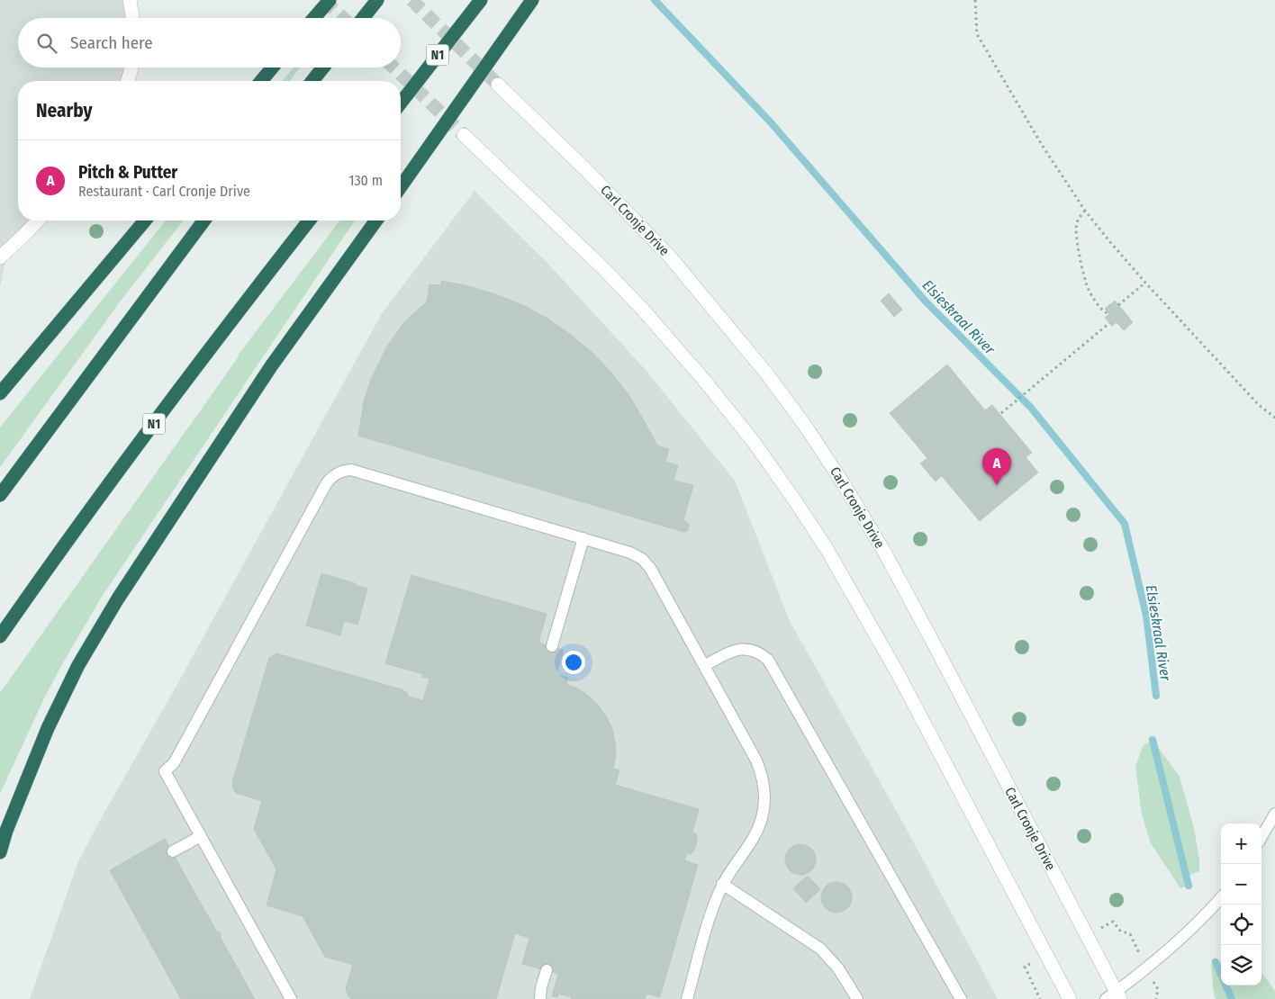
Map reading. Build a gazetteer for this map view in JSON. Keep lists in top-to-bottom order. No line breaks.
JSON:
{"streets":{"highway":["N1"],"main road":["Carl Cronje Drive"]},"water":["Elsieskraal River"],"page":{"search":"Search here","heading":"Nearby","list":[{"mark":"A","name":"Pitch & Putter","note":"Restaurant · Carl Cronje Drive","value":"130 m"}],"pins":"A","map_buttons":["+","−"]}}
